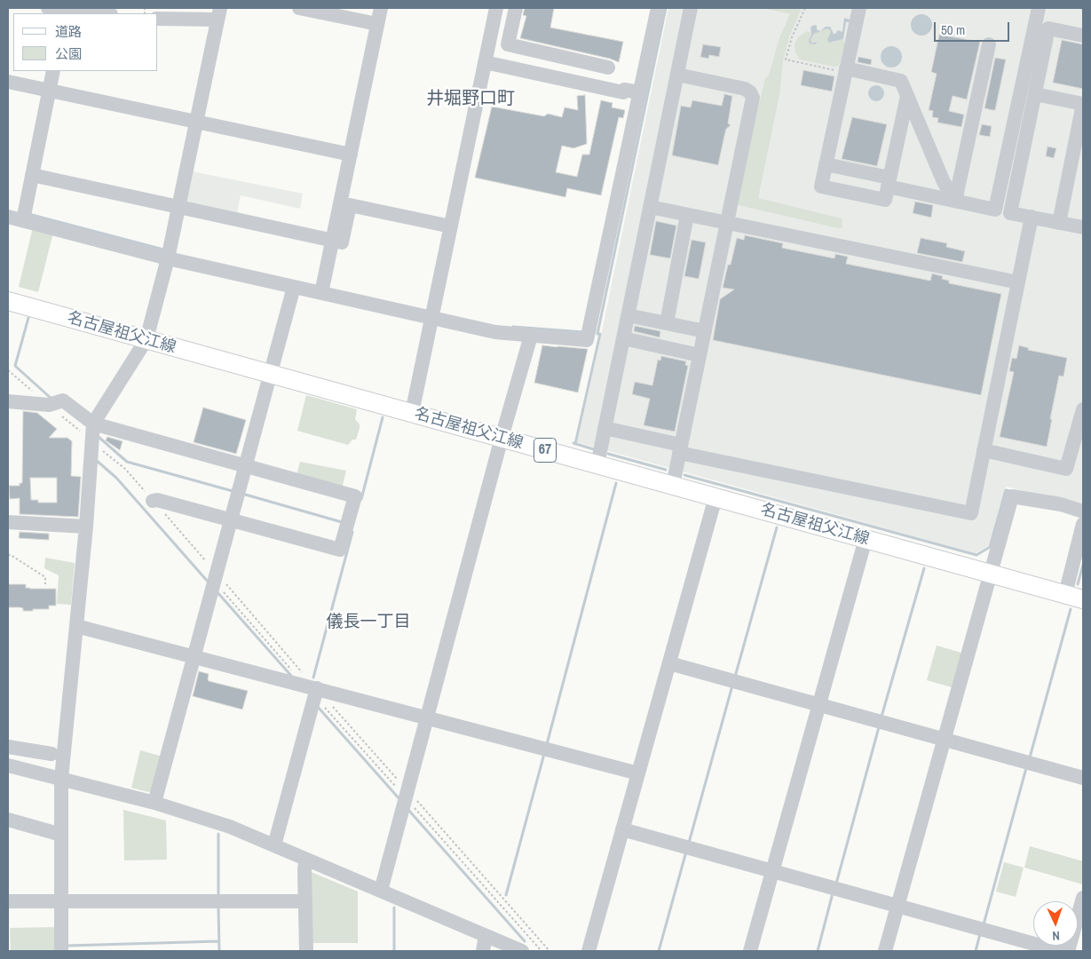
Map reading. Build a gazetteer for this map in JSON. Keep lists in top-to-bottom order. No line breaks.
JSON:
{"streets":{"main road":["名古屋祖父江線","67"]},"districts":["井堀野口町","儀長一丁目"],"legend":["道路","公園"],"scale_bar":"50 m","north":"bottom"}
